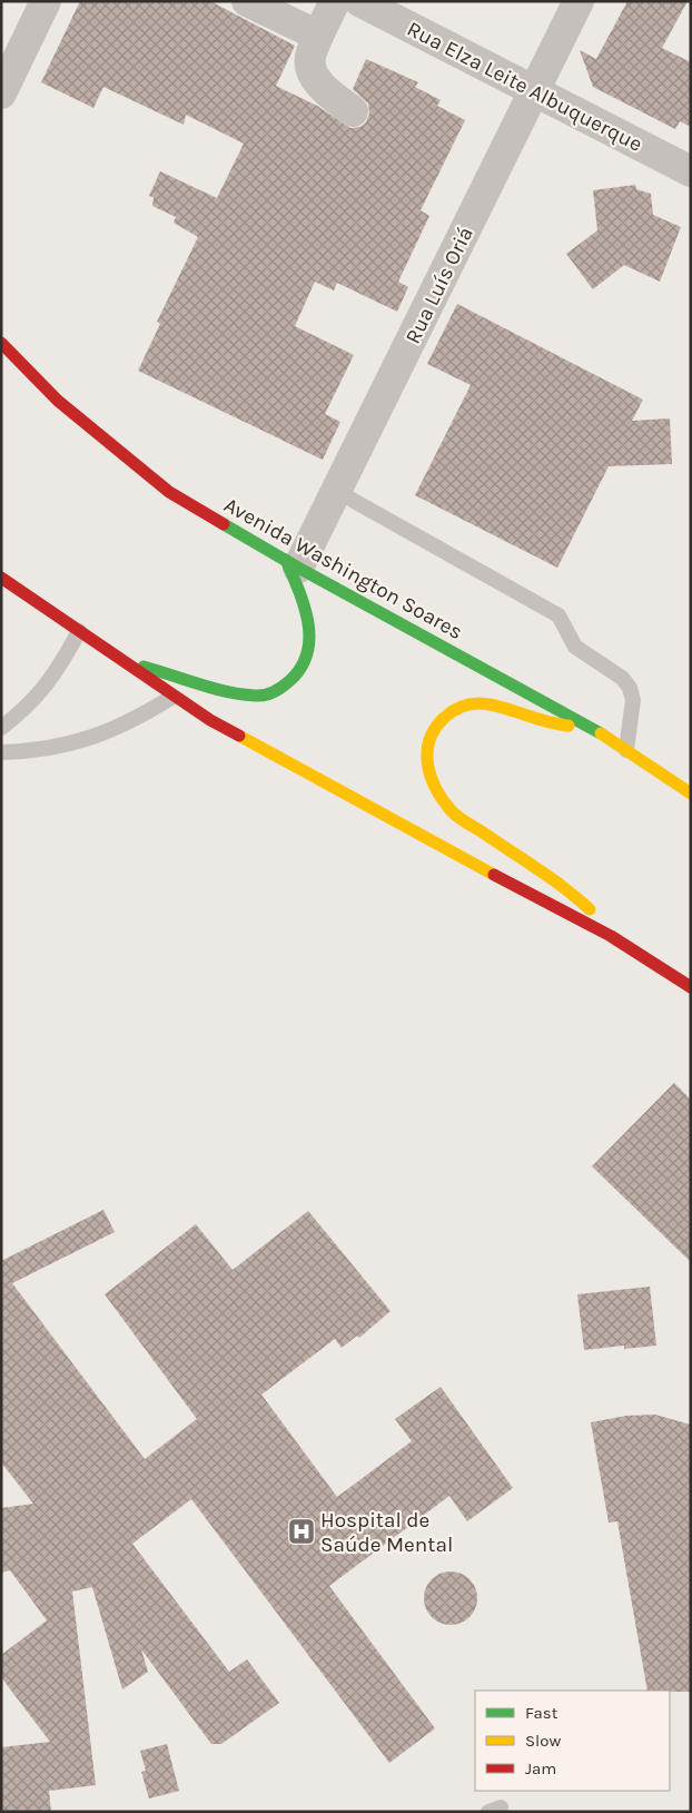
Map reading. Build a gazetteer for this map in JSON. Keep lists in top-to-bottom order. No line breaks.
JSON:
{"streets":{"highway":["Avenida Washington Soares"],"street":["Rua Elza Leite Albuquerque","Rua Luís Oriá"]},"crossings":[["Rua Elza Leite Albuquerque","Rua Luís Oriá"],["Rua Luís Oriá","Avenida Washington Soares"]],"places":{"hospital":["Hospital de Saúde Mental"]},"legend":["Fast","Slow","Jam"]}
